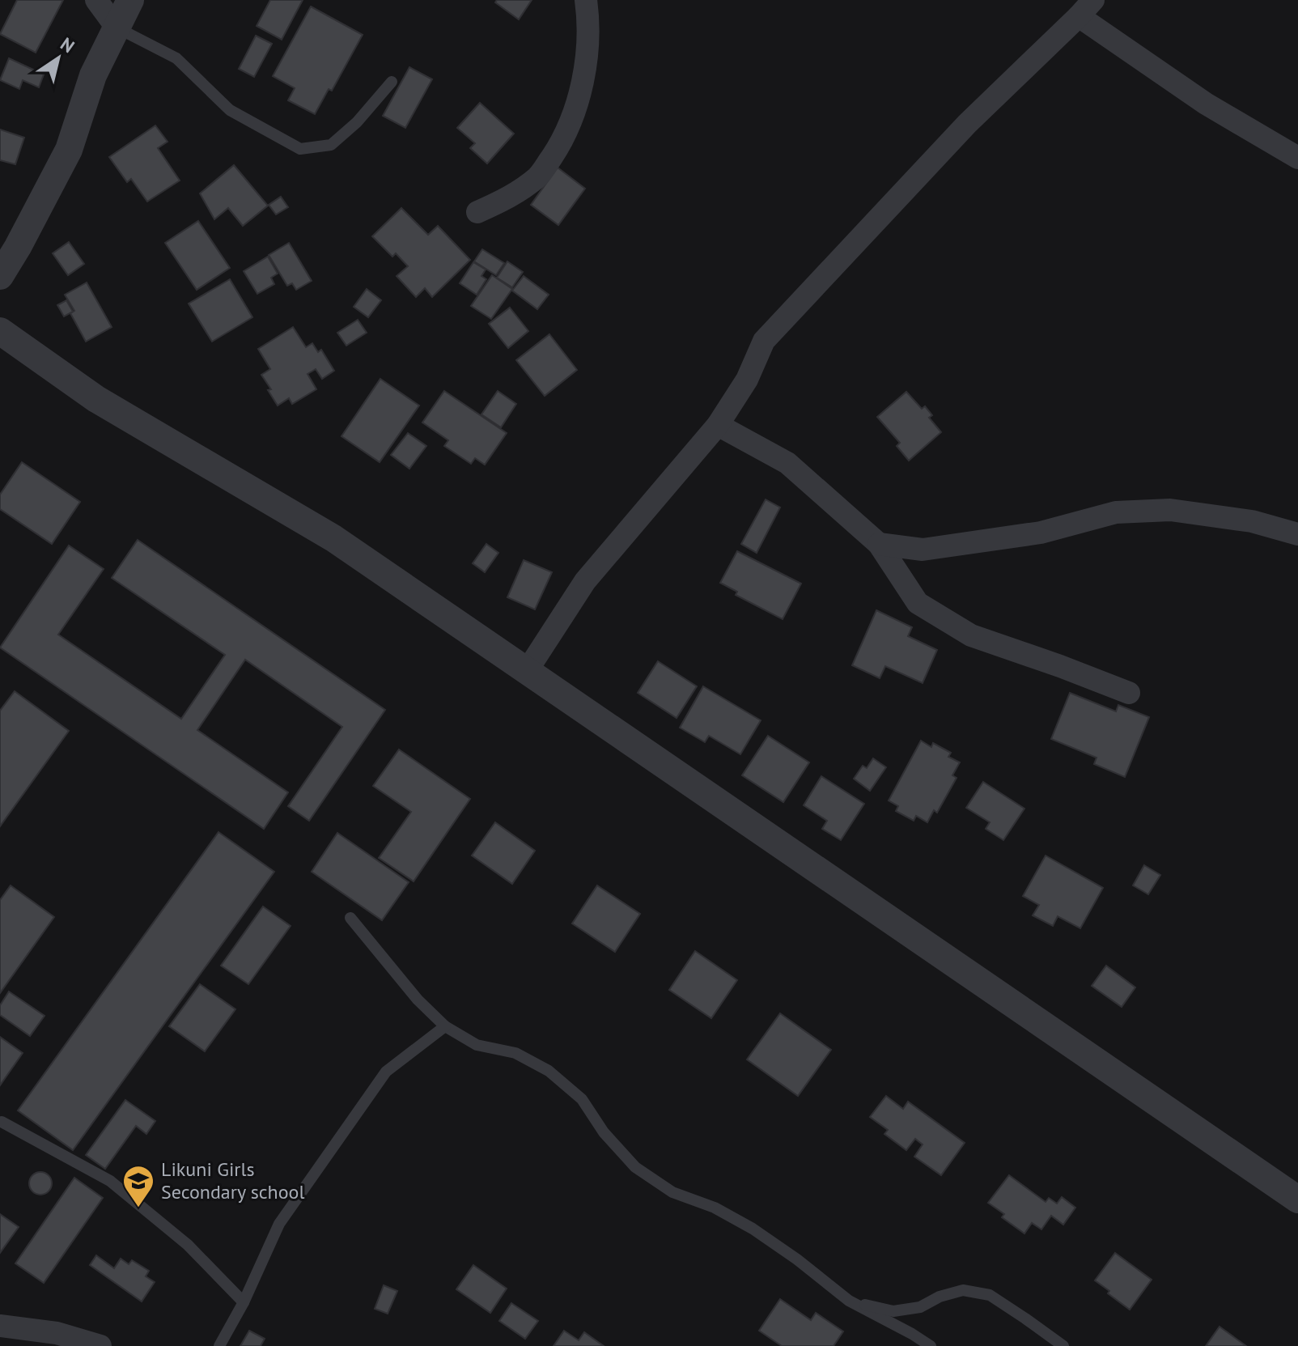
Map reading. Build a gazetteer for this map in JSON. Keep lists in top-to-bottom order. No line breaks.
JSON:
{"places":{"school or university":["Likuni Girls Secondary school"]},"north":"top right"}
